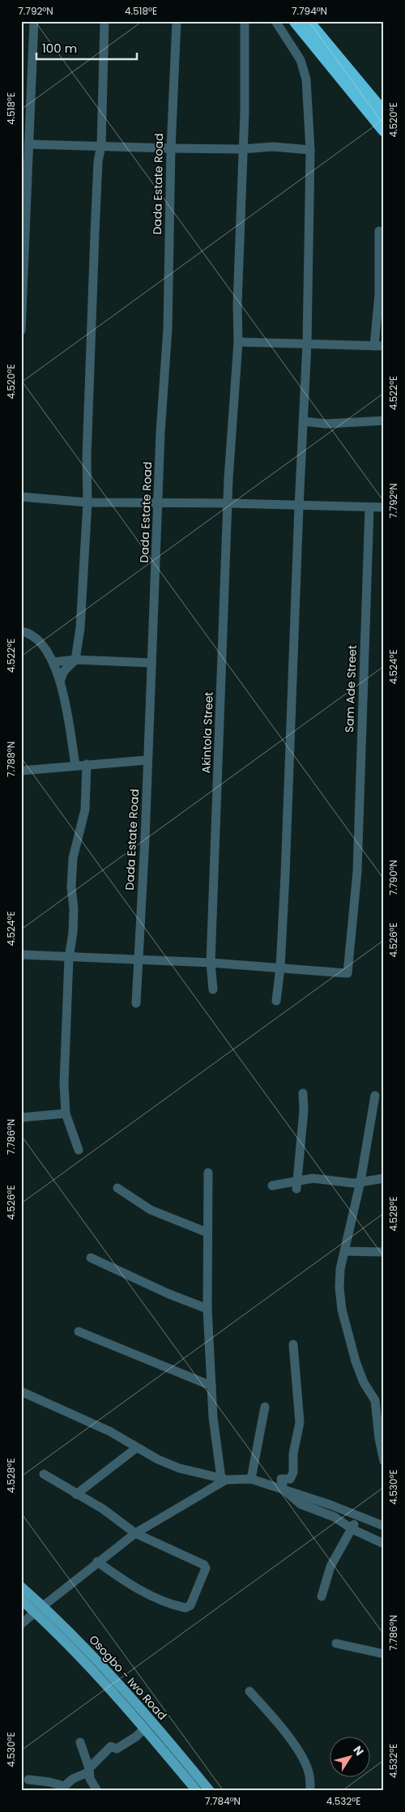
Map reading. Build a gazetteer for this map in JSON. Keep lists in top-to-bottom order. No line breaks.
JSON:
{"streets":{"main road":["Osogbo - Iwo Road"],"street":["Dada Estate Road","Sam Ade Street","Akintola Street"]},"scale_bar":"100 m","north":"top right","coordinates":["7.792°N","4.518°E","7.794°N","4.520°E","4.522°E","4.524°E","7.788°N","7.790°N","4.526°E","7.786°N","4.528°E","4.530°E","4.532°E","7.784°N"]}
